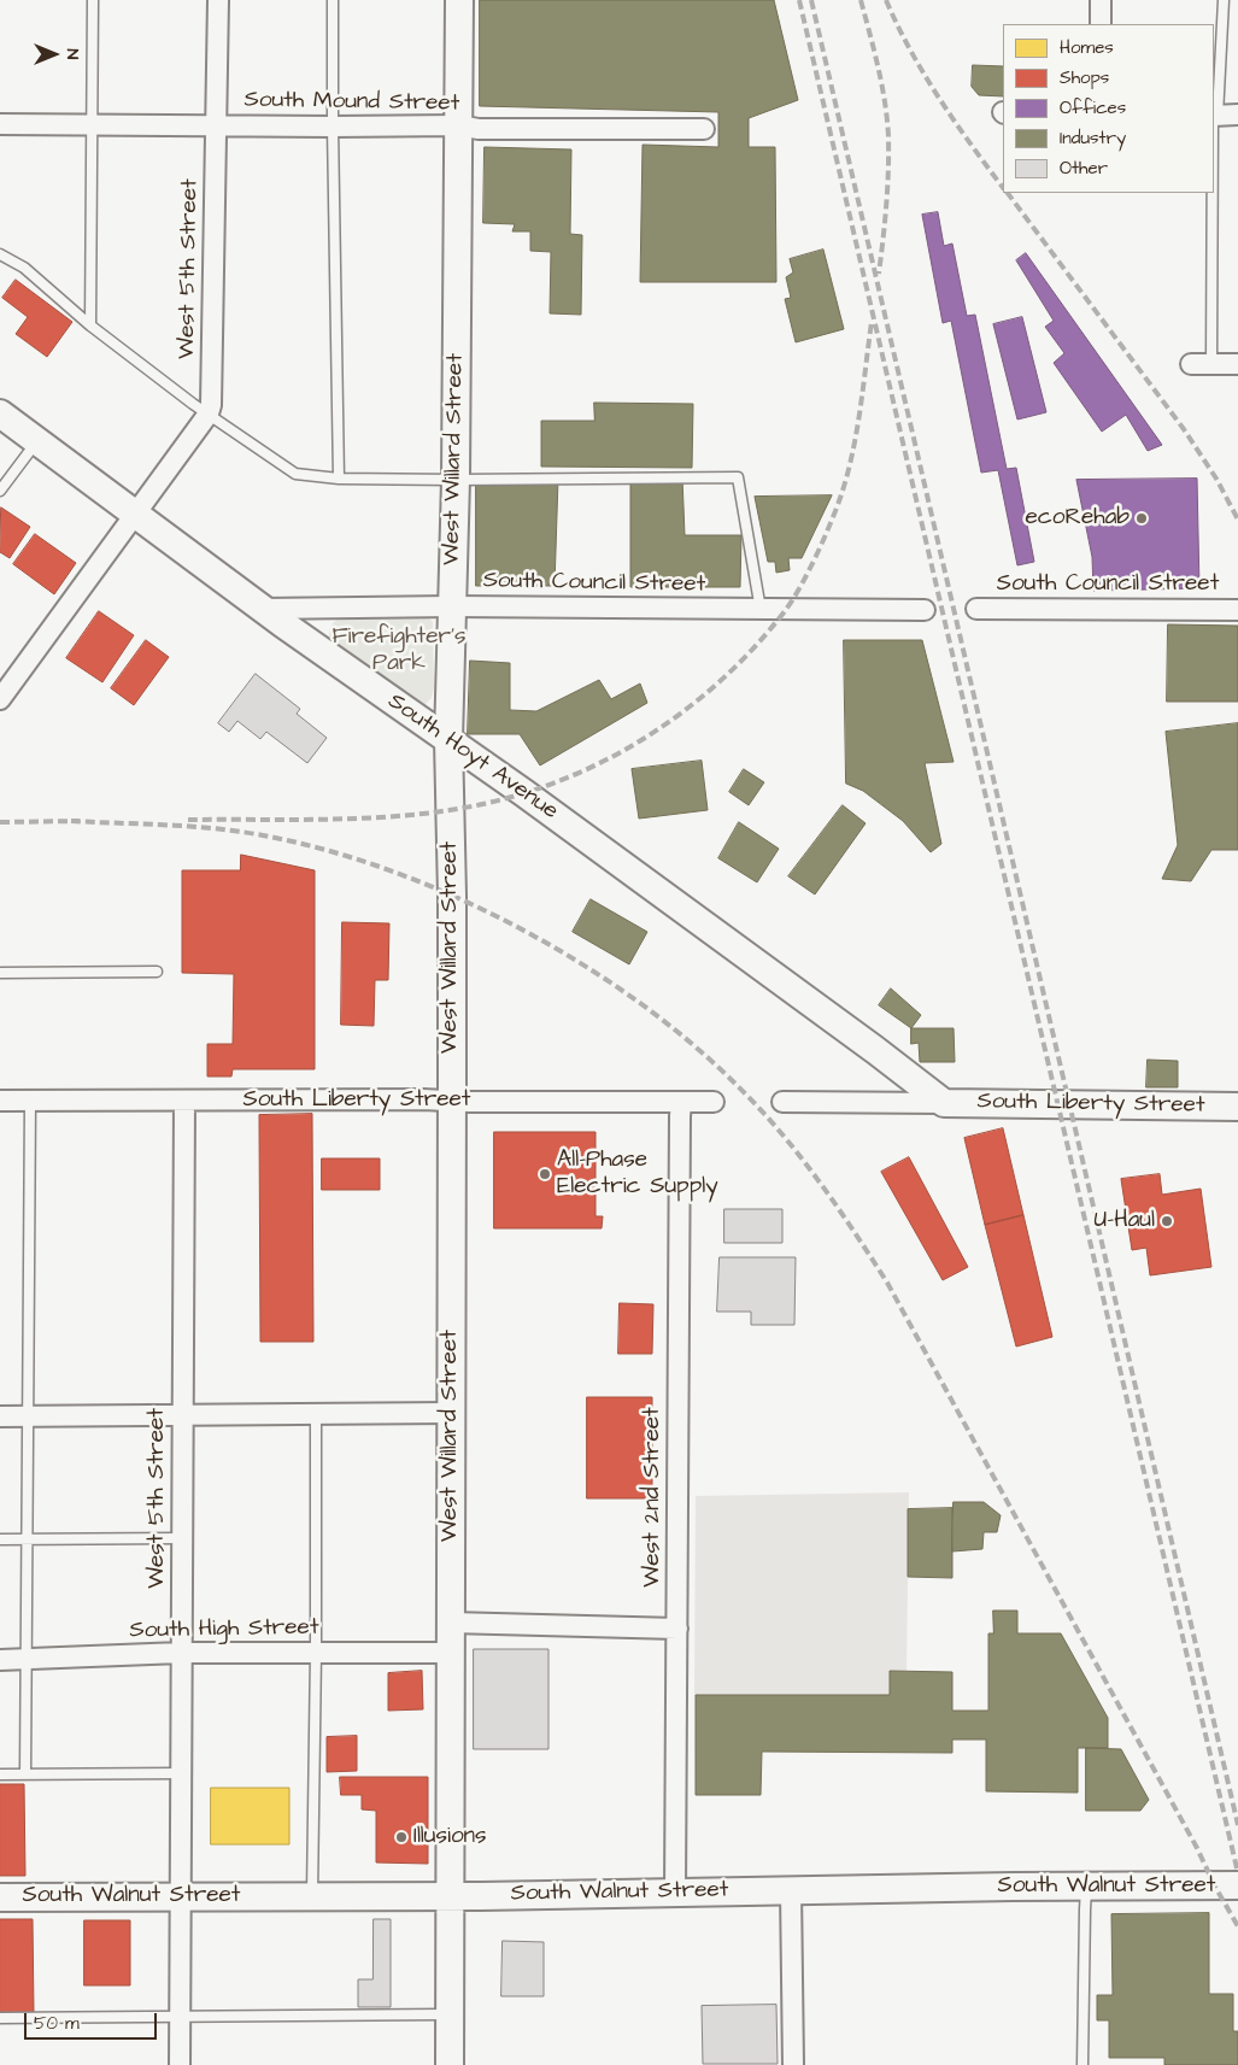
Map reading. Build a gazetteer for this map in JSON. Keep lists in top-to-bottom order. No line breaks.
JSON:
{"streets":{"main road":["West Willard Street","South Hoyt Avenue","South Liberty Street","South Walnut Street"],"street":["South Mound Street","West 5th Street","South Council Street","West 2nd Street","South High Street"]},"crossings":[["South Mound Street","West 5th Street"],["South Mound Street","West Willard Street"],["West 5th Street","South Liberty Street"],["West 5th Street","South High Street"],["West 5th Street","South Walnut Street"],["West Willard Street","South Council Street"],["West Willard Street","South Hoyt Avenue"],["West Willard Street","South Liberty Street"],["West Willard Street","South High Street"],["West Willard Street","South Walnut Street"],["South Council Street","South Hoyt Avenue"],["South Hoyt Avenue","South Liberty Street"],["South Liberty Street","West 2nd Street"],["West 2nd Street","South Walnut Street"]],"parks":["Firefighter's Park"],"places":["ecoRehab","All-Phase Electric Supply","U-Haul","Illusions"],"legend":["Homes","Shops","Offices","Industry","Other"],"scale_bar":"50 m","north":"right"}
